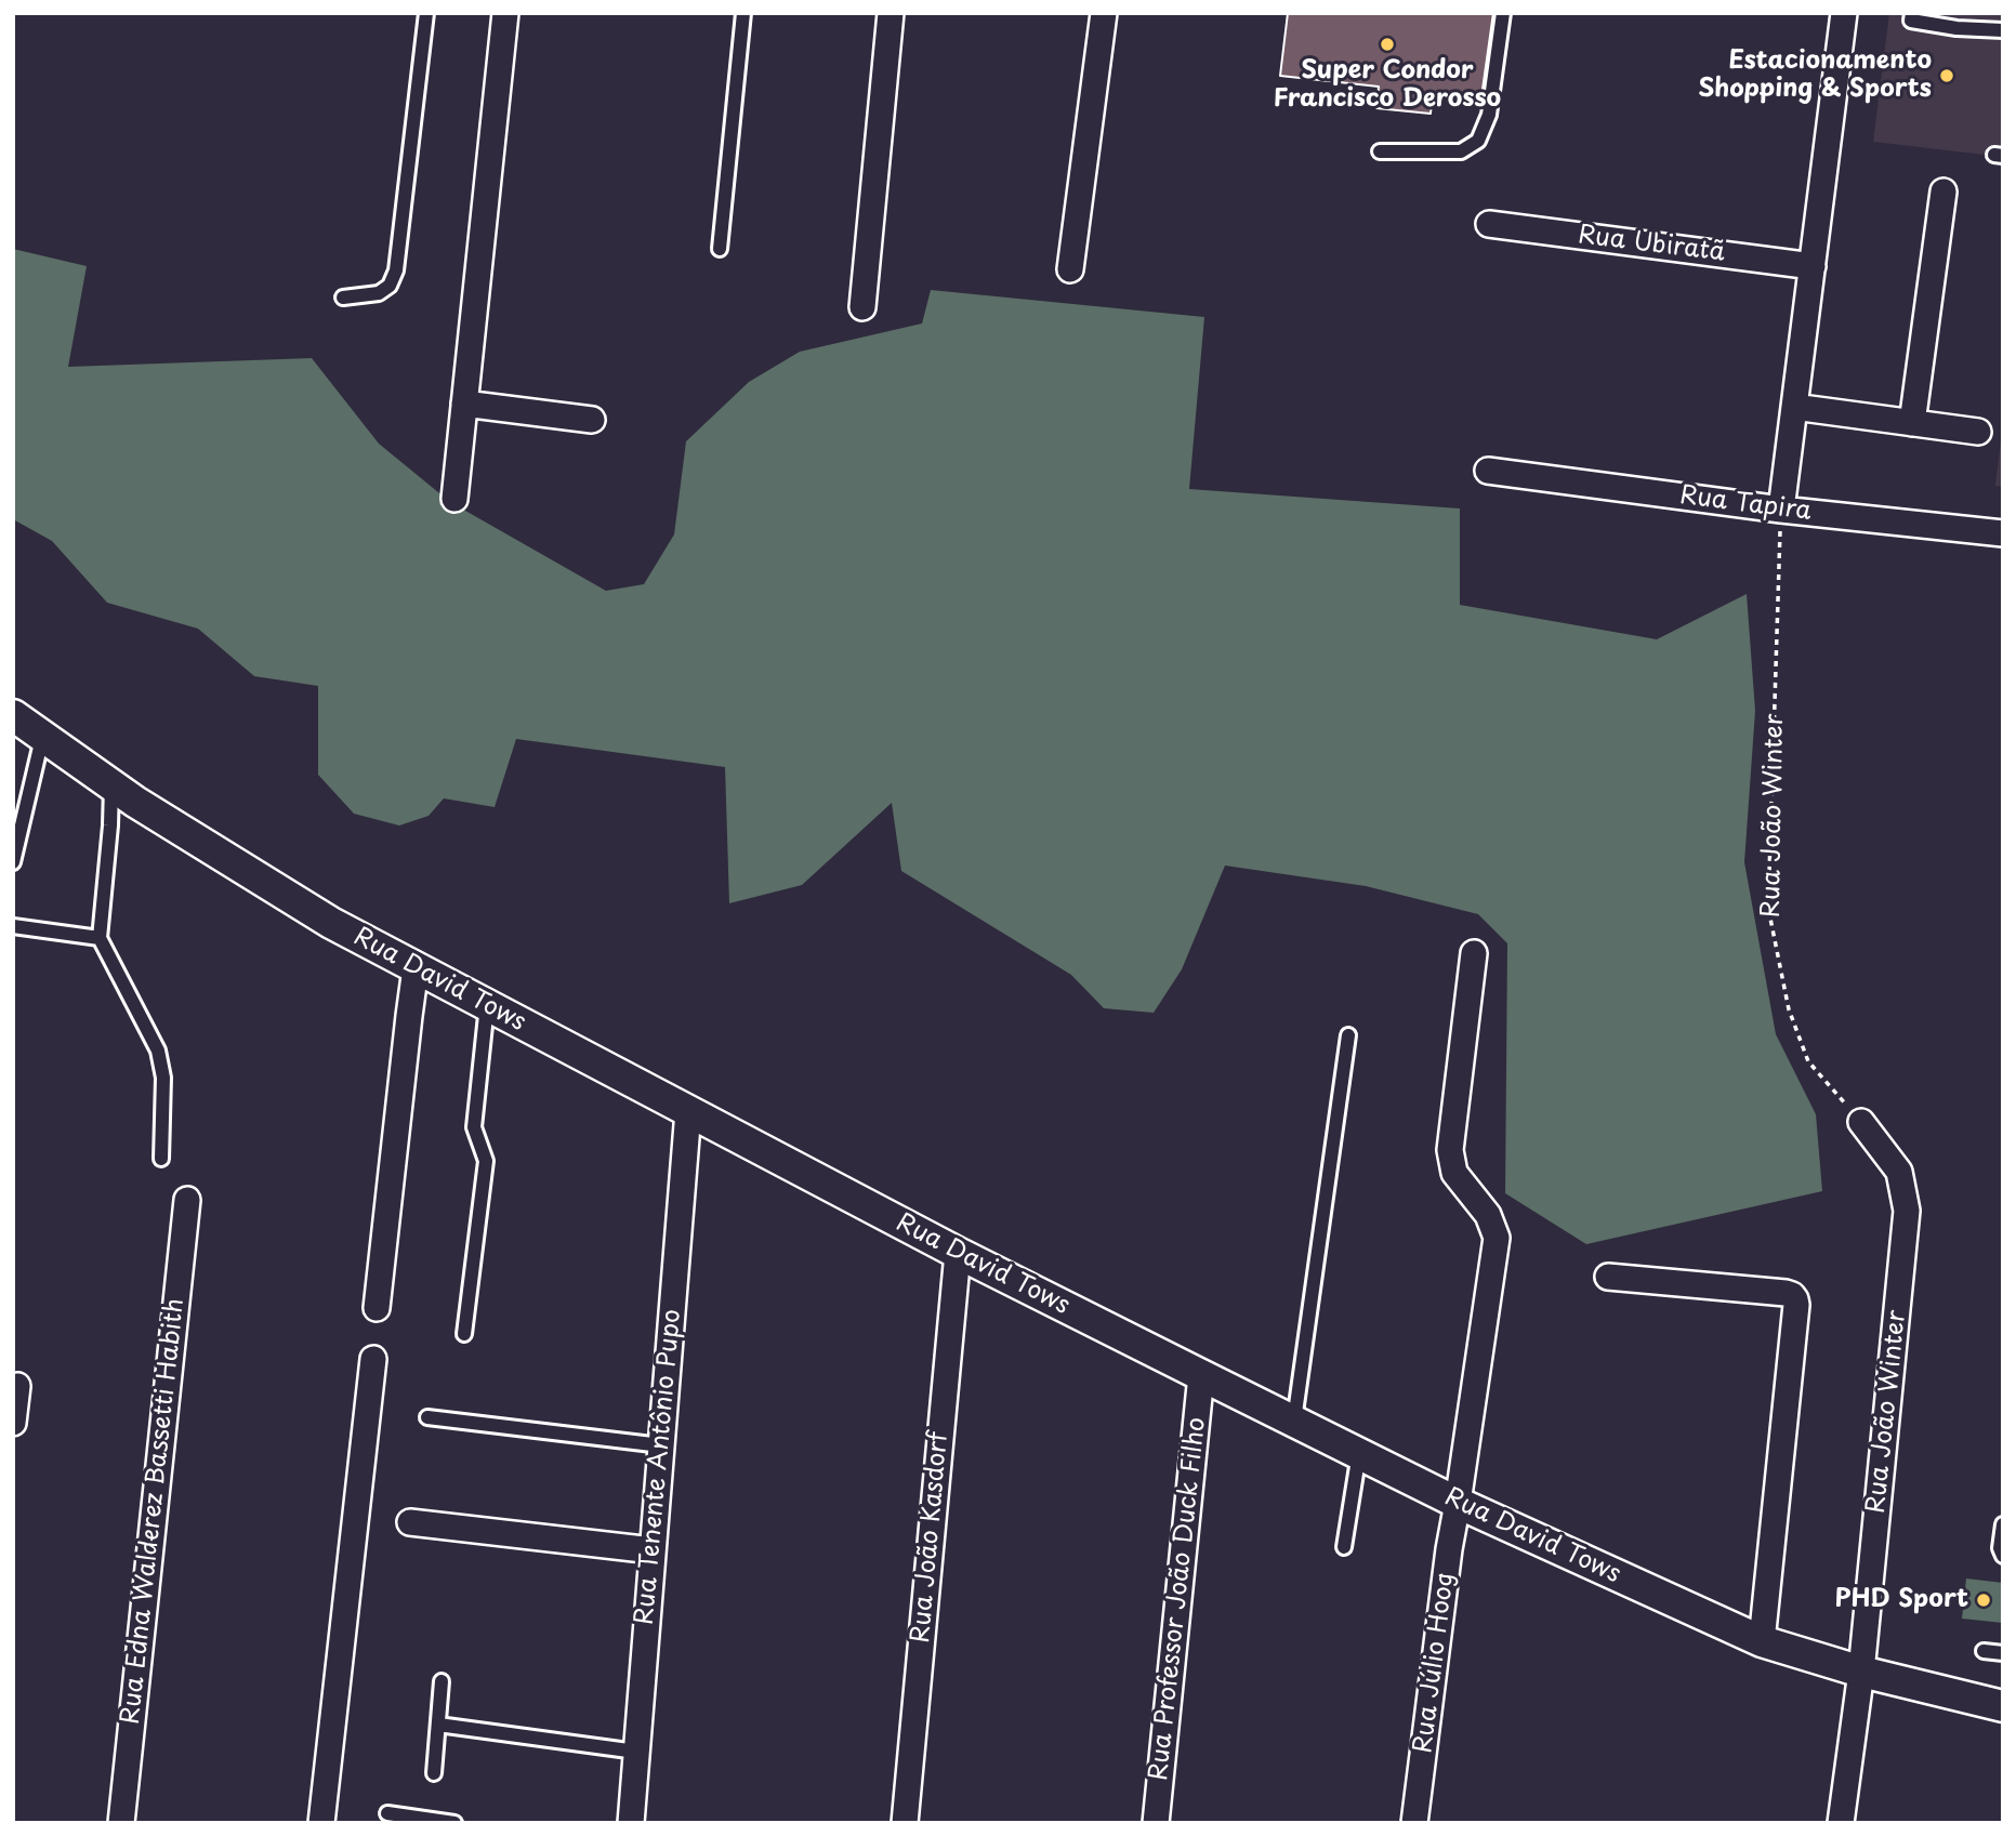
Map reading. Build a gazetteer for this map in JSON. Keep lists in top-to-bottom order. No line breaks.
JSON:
{"streets":{"street":["Rua Ubiratã","Rua Tapira","Rua João Winter","Rua David Tows","Rua Tenente Antônio Pupo","Rua Edna Walderez Bassetti Habith","Rua João Kasdorf","Rua Professor João Duck Filho","Rua Júlio Hoog"]},"crossings":[["Rua Tapira","Rua João Winter"],["Rua João Winter","Rua David Tows"],["Rua David Tows","Rua Tenente Antônio Pupo"],["Rua David Tows","Rua João Kasdorf"],["Rua David Tows","Rua Professor João Duck Filho"],["Rua David Tows","Rua Júlio Hoog"]],"places":["Super Condor Francisco Derosso","Estacionamento Shopping & Sports","PHD Sport"]}
